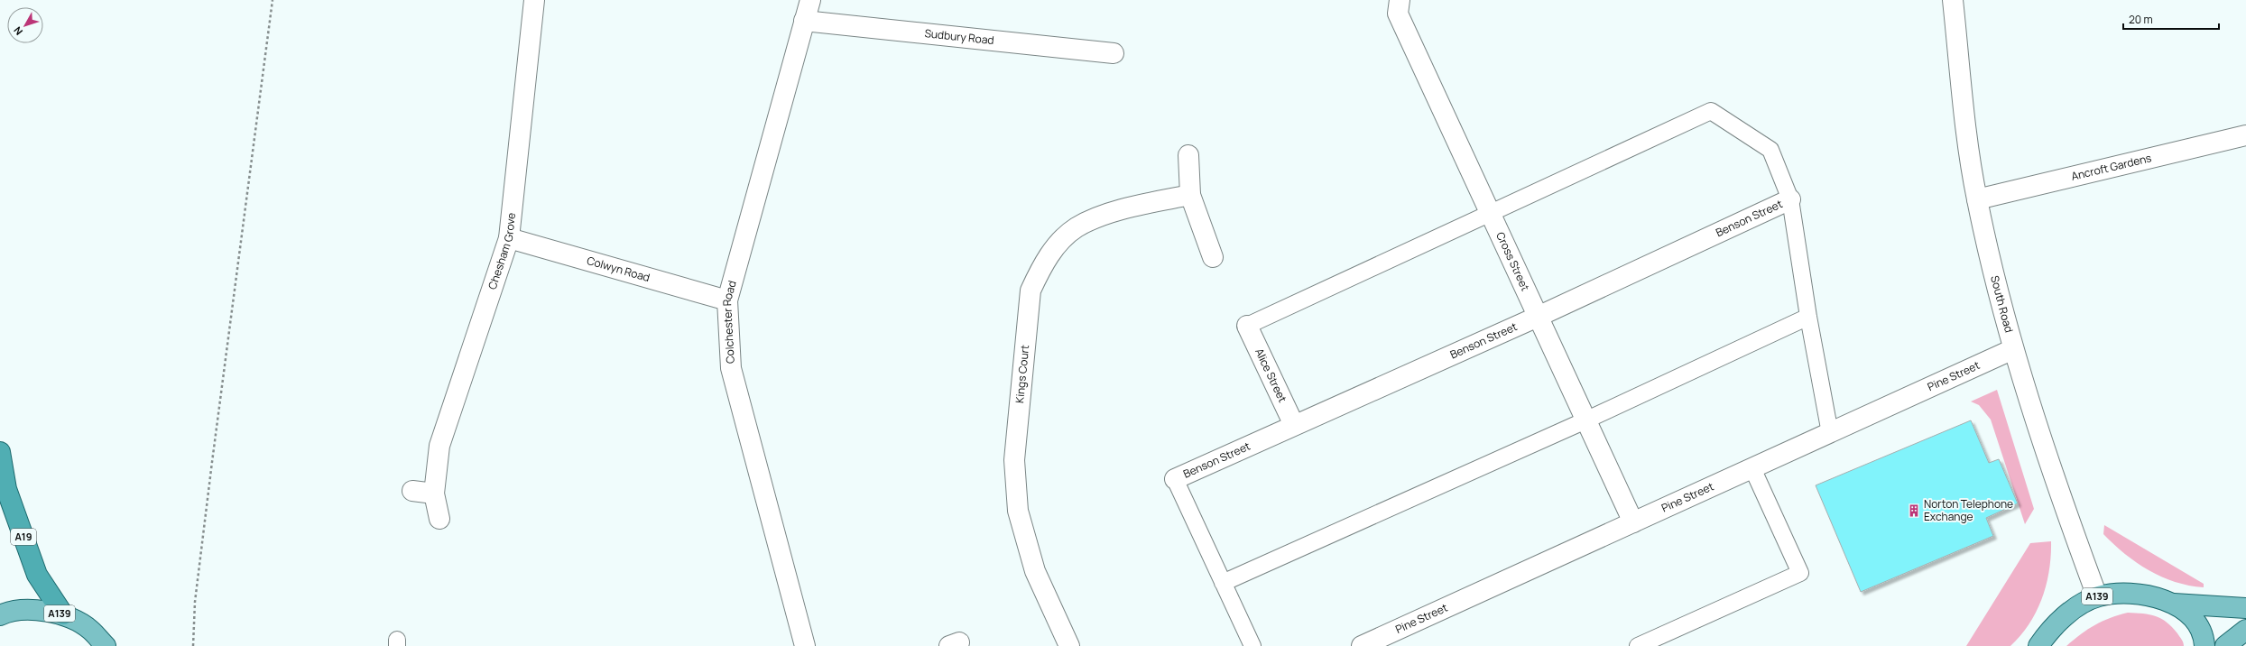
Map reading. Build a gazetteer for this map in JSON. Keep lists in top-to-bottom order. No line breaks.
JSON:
{"streets":{"highway":["A19"],"main road":["A139"],"street":["Sudbury Road","Ancroft Gardens","Benson Street","Chesham Grove","Cross Street","Colwyn Road","South Road","Colchester Road","Kings Court","Alice Street","Pine Street"]},"crossings":[["Sudbury Road","Colchester Road"],["Ancroft Gardens","South Road"],["Benson Street","Cross Street"],["Benson Street","Alice Street"],["Chesham Grove","Colwyn Road"],["Cross Street","Pine Street"],["Colwyn Road","Colchester Road"],["South Road","Pine Street"],["South Road","A139"],["A19","A139"]],"places":{"building":["Norton Telephone Exchange"]},"scale_bar":"20 m","north":"bottom left"}
